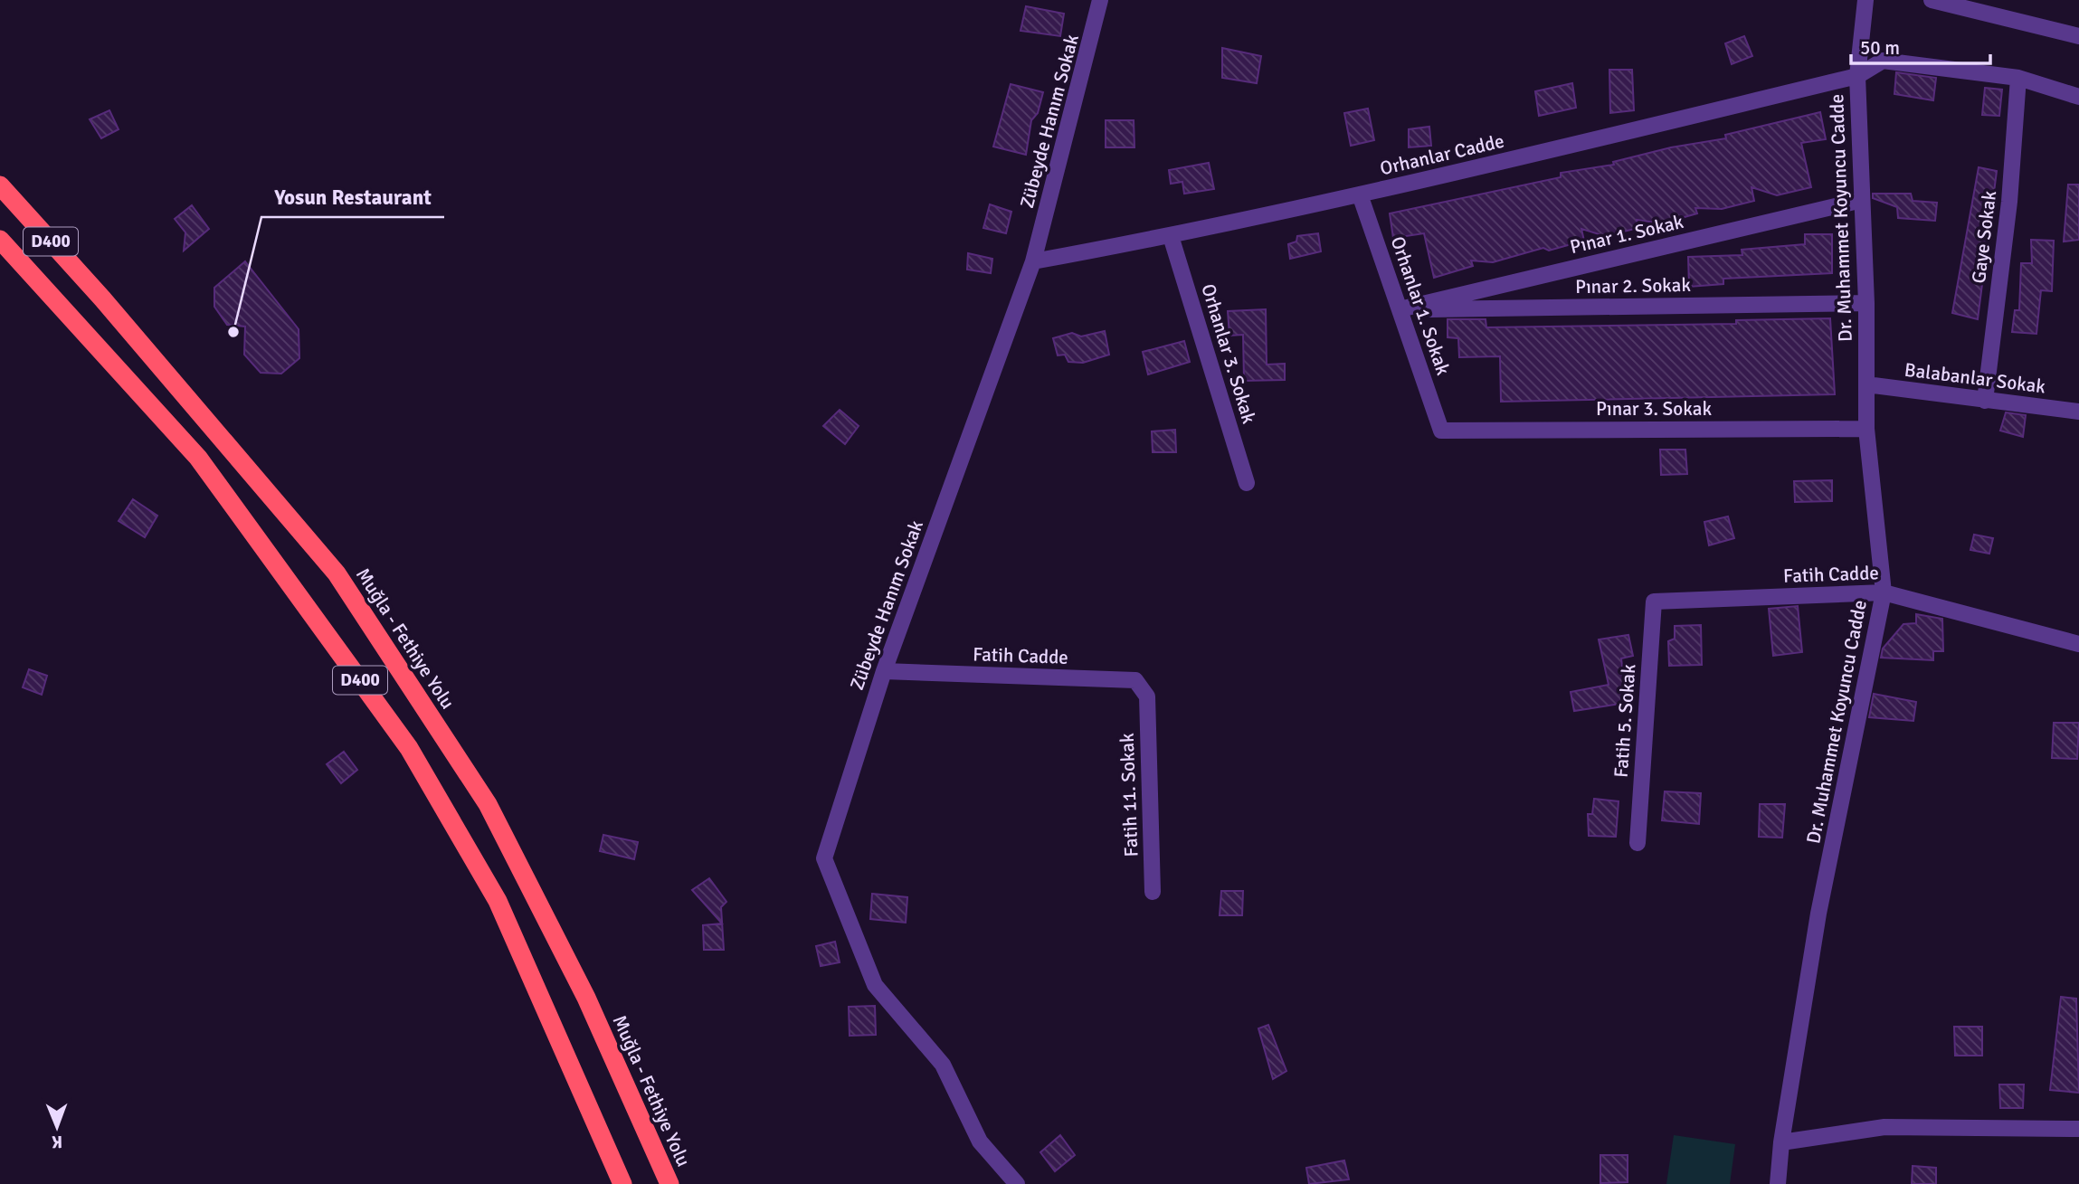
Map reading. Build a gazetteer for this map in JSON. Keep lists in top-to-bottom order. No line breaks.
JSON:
{"streets":{"highway":["D400","Muğla - Fethiye Yolu"],"street":["Zübeyde Hanım Sokak","Orhanlar Cadde","Dr. Muhammet Koyuncu Cadde","Pınar 1. Sokak","Gaye Sokak","Pınar 2. Sokak","Orhanlar 1. Sokak","Orhanlar 3. Sokak","Balabanlar Sokak","Pınar 3. Sokak","Fatih Cadde","Fatih 5. Sokak","Fatih 11. Sokak"]},"crossings":[["Zübeyde Hanım Sokak","Orhanlar Cadde"],["Zübeyde Hanım Sokak","Fatih Cadde"],["Orhanlar Cadde","Dr. Muhammet Koyuncu Cadde"],["Orhanlar Cadde","Gaye Sokak"],["Orhanlar Cadde","Orhanlar 1. Sokak"],["Orhanlar Cadde","Orhanlar 3. Sokak"],["Dr. Muhammet Koyuncu Cadde","Pınar 1. Sokak"],["Dr. Muhammet Koyuncu Cadde","Pınar 2. Sokak"],["Dr. Muhammet Koyuncu Cadde","Balabanlar Sokak"],["Dr. Muhammet Koyuncu Cadde","Pınar 3. Sokak"],["Dr. Muhammet Koyuncu Cadde","Fatih Cadde"],["Pınar 1. Sokak","Pınar 2. Sokak"],["Pınar 1. Sokak","Orhanlar 1. Sokak"],["Gaye Sokak","Balabanlar Sokak"],["Pınar 2. Sokak","Orhanlar 1. Sokak"],["Orhanlar 1. Sokak","Pınar 3. Sokak"],["Fatih Cadde","Fatih 5. Sokak"],["Fatih Cadde","Fatih 11. Sokak"]],"places":["Yosun Restaurant"],"scale_bar":"50 m","north":"bottom"}
